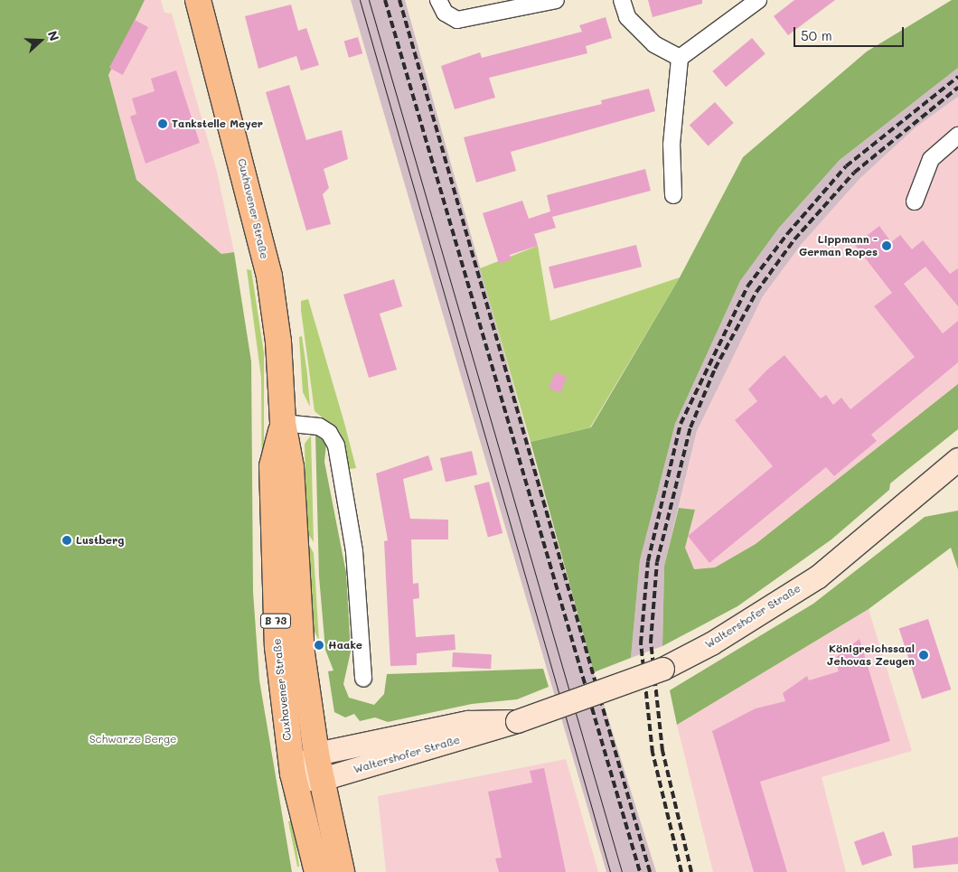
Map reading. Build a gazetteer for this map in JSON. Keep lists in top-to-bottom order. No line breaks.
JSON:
{"streets":{"main road":["Cuxhavener Straße","Waltershofer Straße","B 73"]},"crossings":[["Cuxhavener Straße","Waltershofer Straße"]],"parks":["Schwarze Berge"],"places":["Tankstelle Meyer","Lippmann - German Ropes","Lustberg","Haake","Königreichssaal Jehovas Zeugen"],"scale_bar":"50 m","north":"right"}
